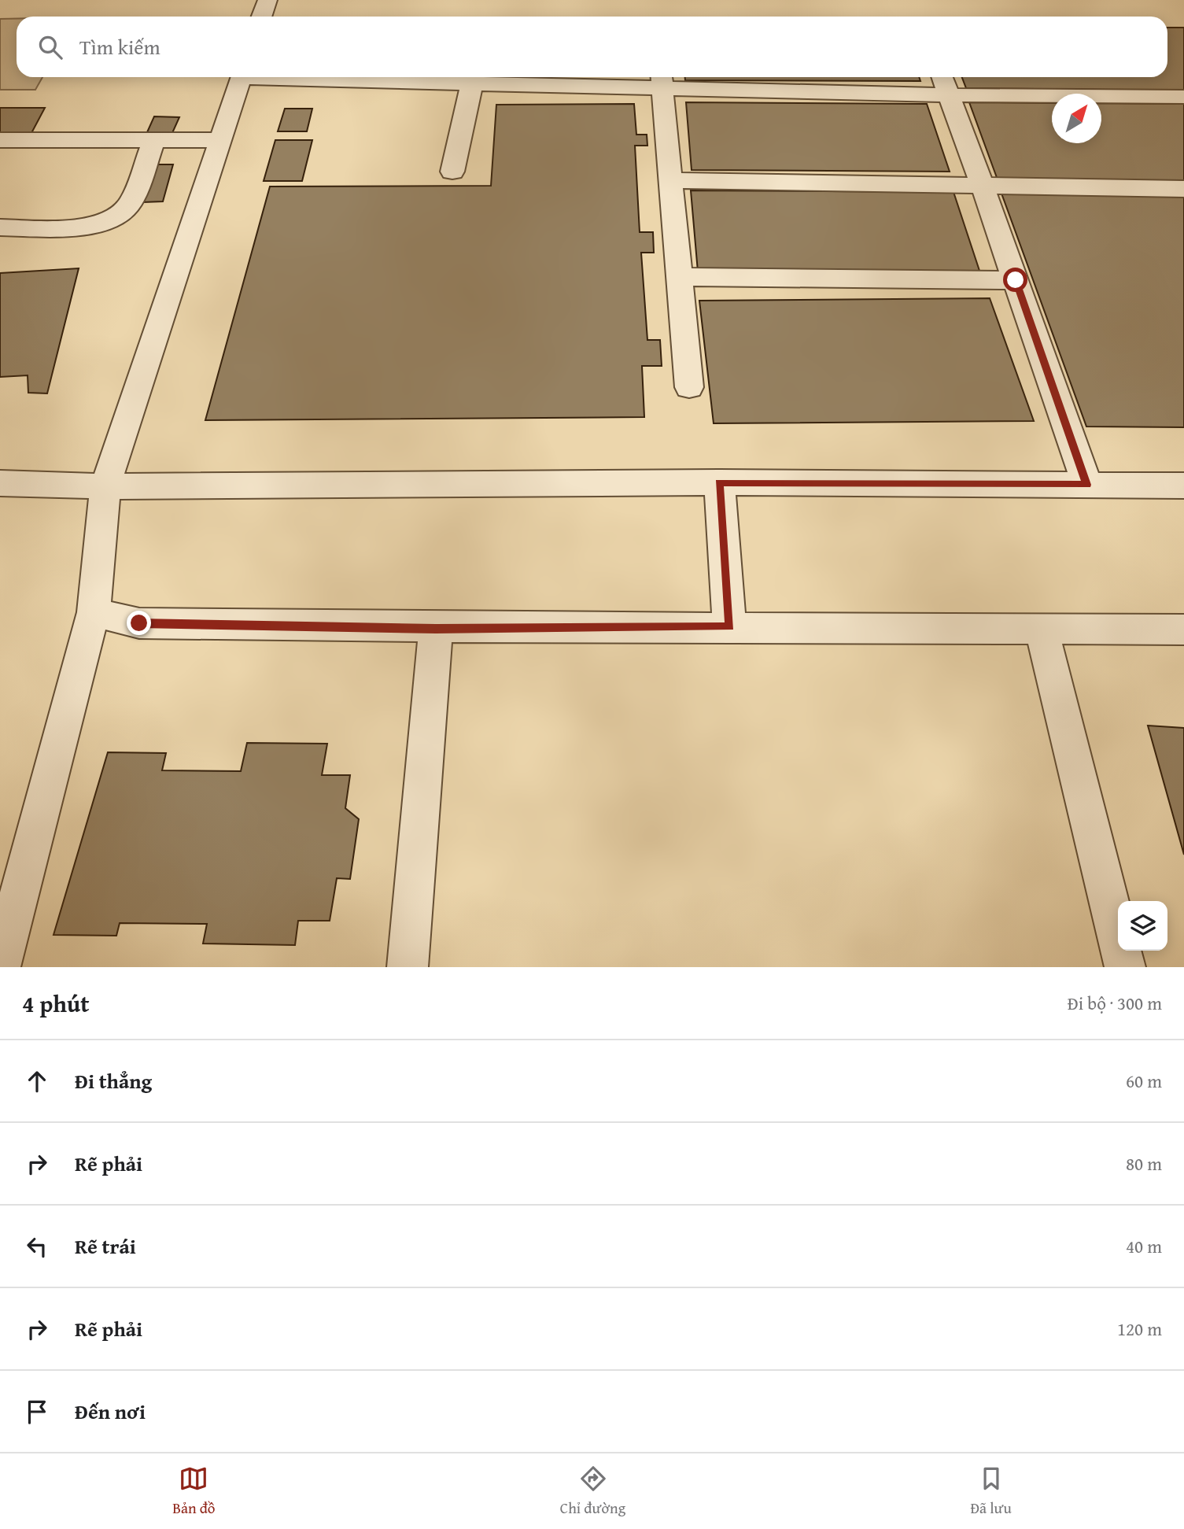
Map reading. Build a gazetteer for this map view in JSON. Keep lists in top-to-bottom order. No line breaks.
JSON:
{"north":"top right","page":{"search":"Tìm kiếm","heading":["4 phút","Đi bộ · 300 m"],"list":[["Đi thẳng","60 m"],["Rẽ phải","80 m"],["Rẽ trái","40 m"],["Rẽ phải","120 m"],"Đến nơi"],"nav":["Bản đồ","Chỉ đường","Đã lưu"]}}
